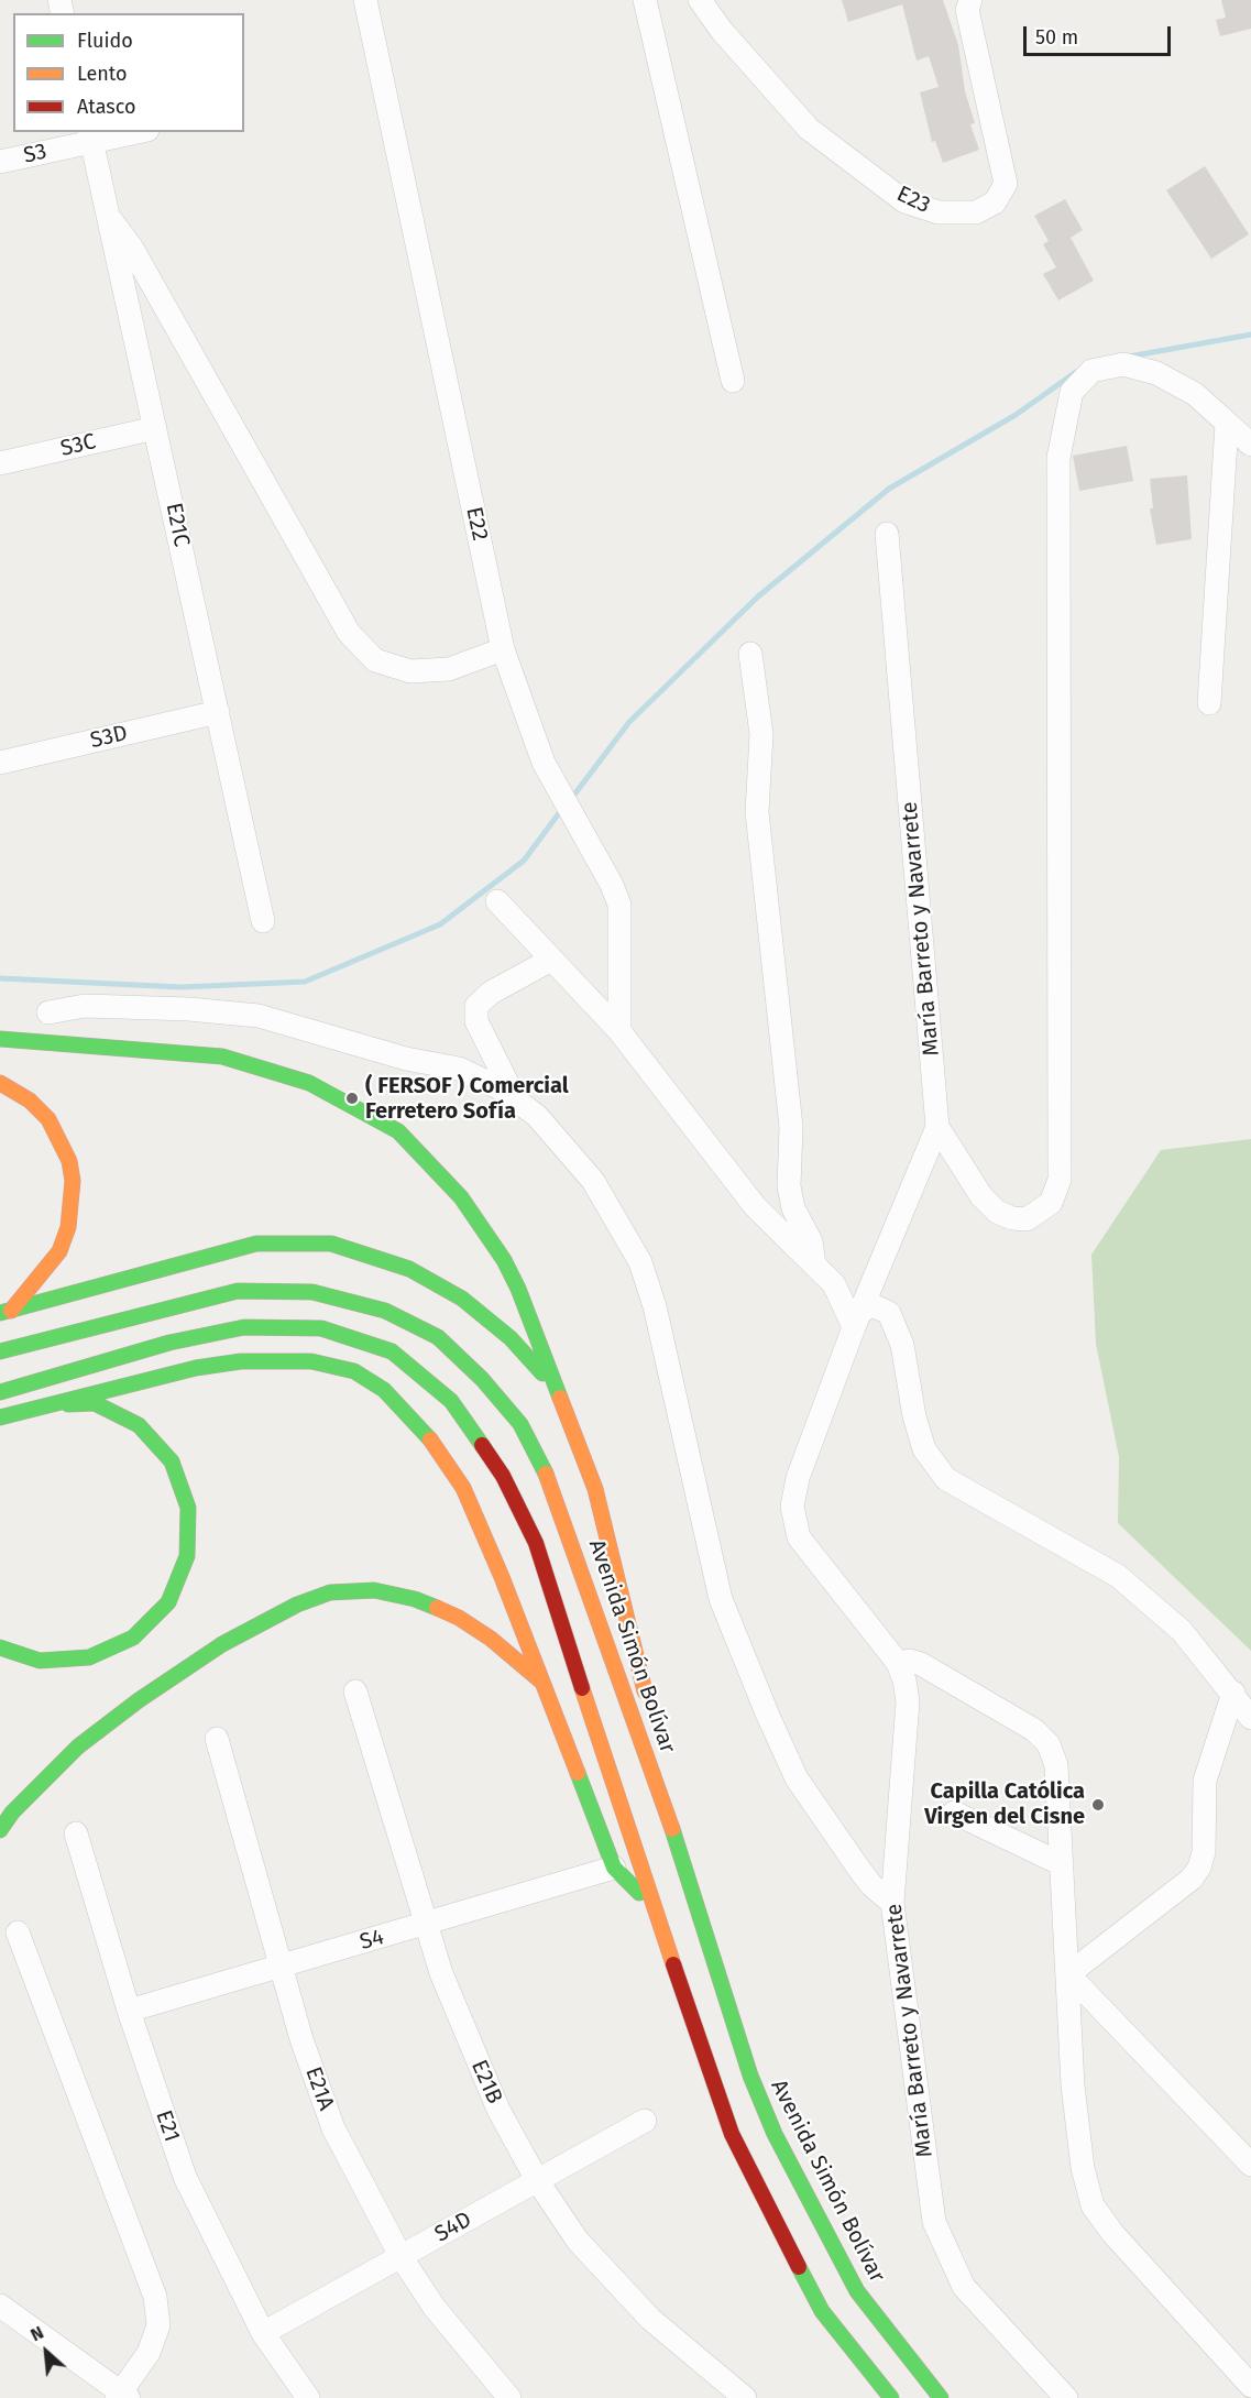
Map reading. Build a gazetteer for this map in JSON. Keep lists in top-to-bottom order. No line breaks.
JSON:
{"streets":{"highway":["Avenida Simón Bolívar"],"street":["S3","E23","S3C","E22","E21C","S3D","María Barreto y Navarrete","S4","E21B","E21A","E21","S4D"]},"crossings":[["S3","E21C"],["S3C","E21C"],["E21C","S3D"],["S4","E21B"],["S4","E21A"],["S4","E21"],["E21B","S4D"],["E21A","S4D"],["E21","S4D"]],"places":["( FERSOF ) Comercial Ferretero Sofía","Capilla Católica Virgen del Cisne"],"legend":["Fluido","Lento","Atasco"],"scale_bar":"50 m","north":"top left"}
